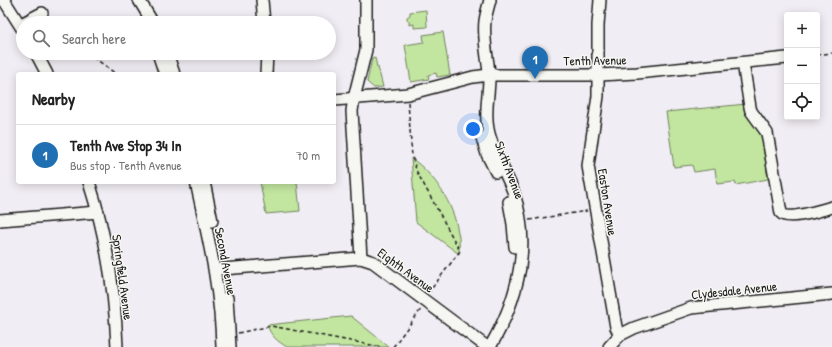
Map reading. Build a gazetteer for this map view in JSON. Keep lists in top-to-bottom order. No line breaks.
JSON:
{"streets":{"street":["Tenth Avenue","Sixth Avenue","Easton Avenue","Second Avenue","Eighth Avenue","Springfield Avenue","Clydesdale Avenue"]},"crossings":[["Tenth Avenue","Sixth Avenue"],["Tenth Avenue","Easton Avenue"],["Sixth Avenue","Eighth Avenue"],["Easton Avenue","Clydesdale Avenue"],["Second Avenue","Eighth Avenue"]],"page":{"map_buttons":["+","−"],"search":"Search here","pins":"1","heading":"Nearby","list":[{"mark":"1","name":"Tenth Ave Stop 34 In","note":"Bus stop · Tenth Avenue","value":"70 m"}]}}
